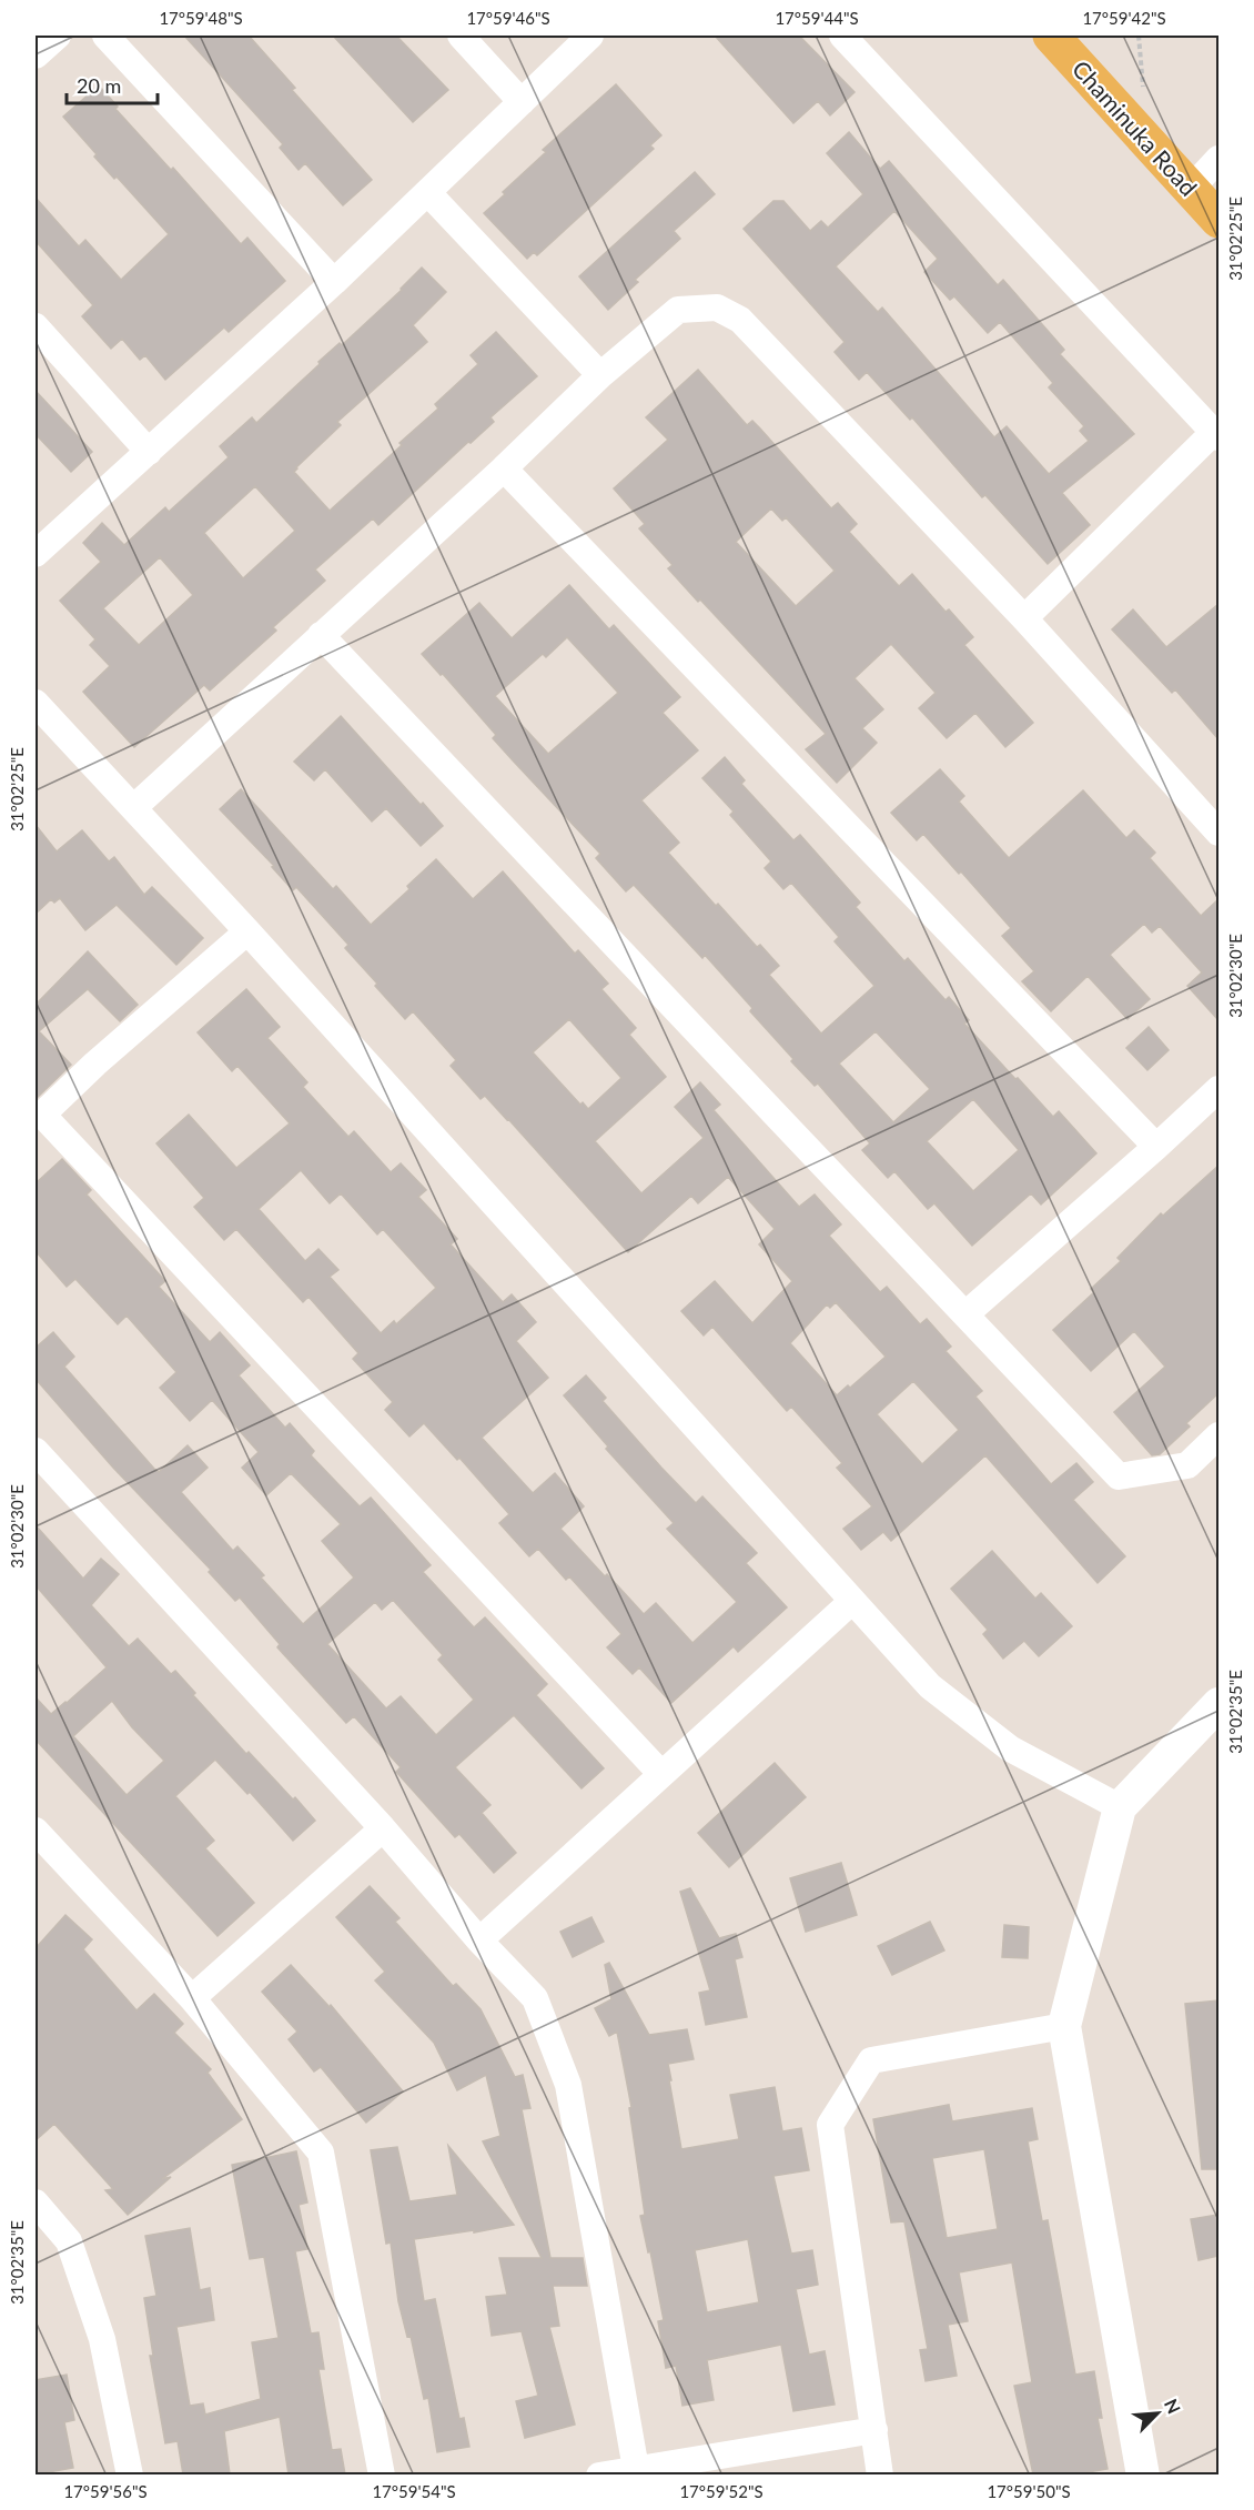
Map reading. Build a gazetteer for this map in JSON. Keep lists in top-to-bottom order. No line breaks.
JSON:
{"streets":{"main road":["Chaminuka Road"]},"scale_bar":"20 m","north":"top right","coordinates":["17°59'48\"S","17°59'46\"S","17°59'44\"S","17°59'42\"S","31°02'25\"E","31°02'30\"E","31°02'35\"E","17°59'56\"S","17°59'54\"S","17°59'52\"S","17°59'50\"S"]}
